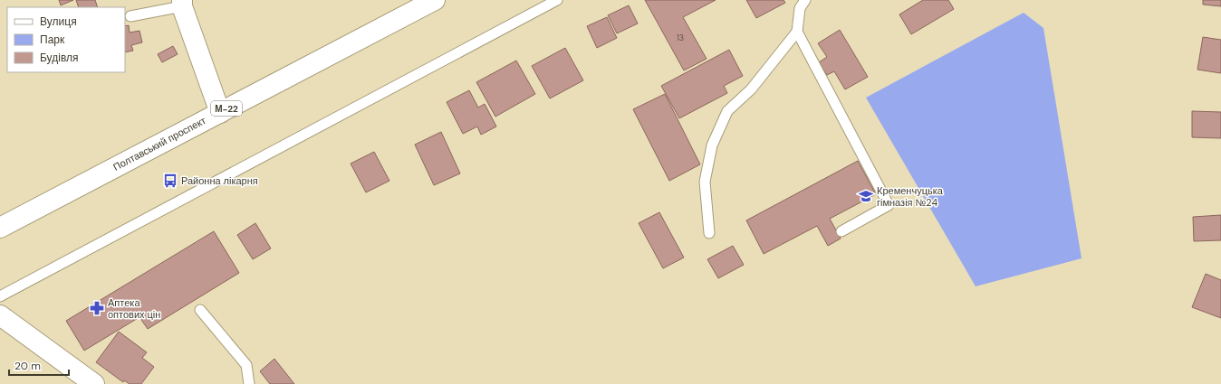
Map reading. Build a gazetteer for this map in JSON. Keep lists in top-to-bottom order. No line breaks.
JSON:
{"streets":{"main road":["М-22","Полтавський проспект"]},"places":{"bus stop":["Районна лікарня"],"school or university":["Кременчуцька гімназія №24"],"pharmacy":["Аптека оптових цін"]},"house_numbers":["13"],"legend":["Вулиця","Парк","Будівля"],"scale_bar":"20 m"}
